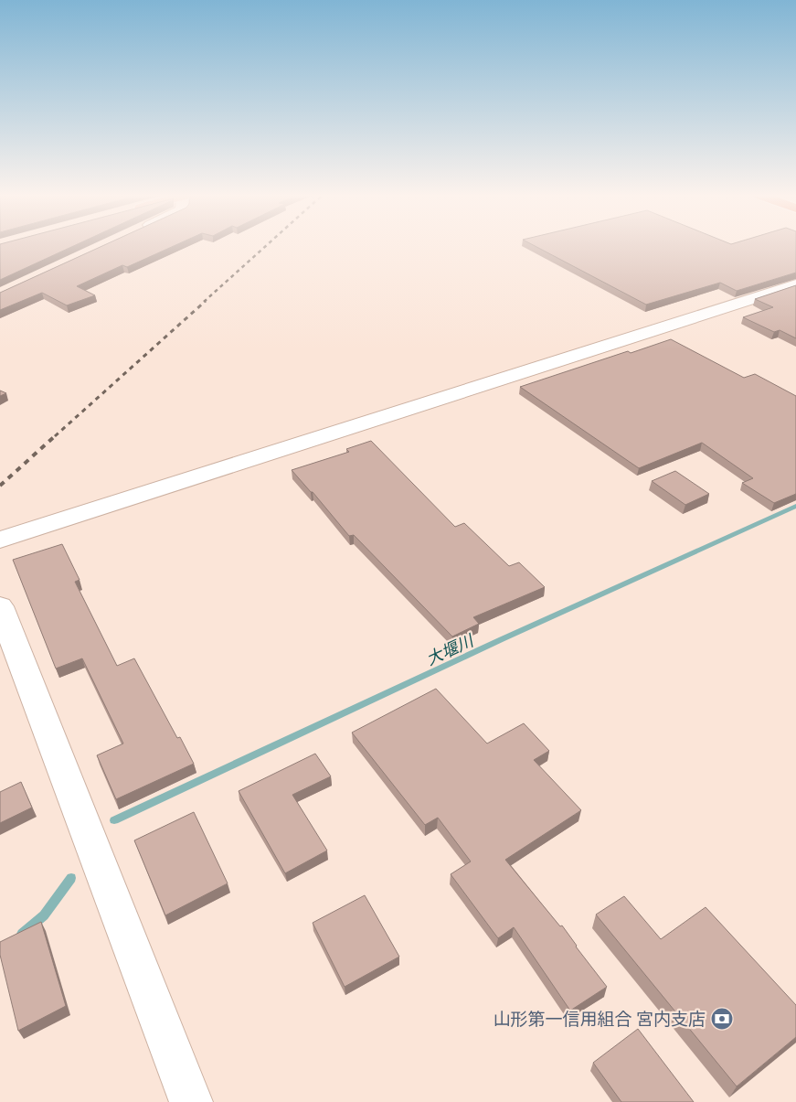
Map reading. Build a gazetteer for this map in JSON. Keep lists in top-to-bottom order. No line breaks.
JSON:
{"water":["大堰川"],"places":{"bank":["山形第一信用組合 宮内支店"]}}
